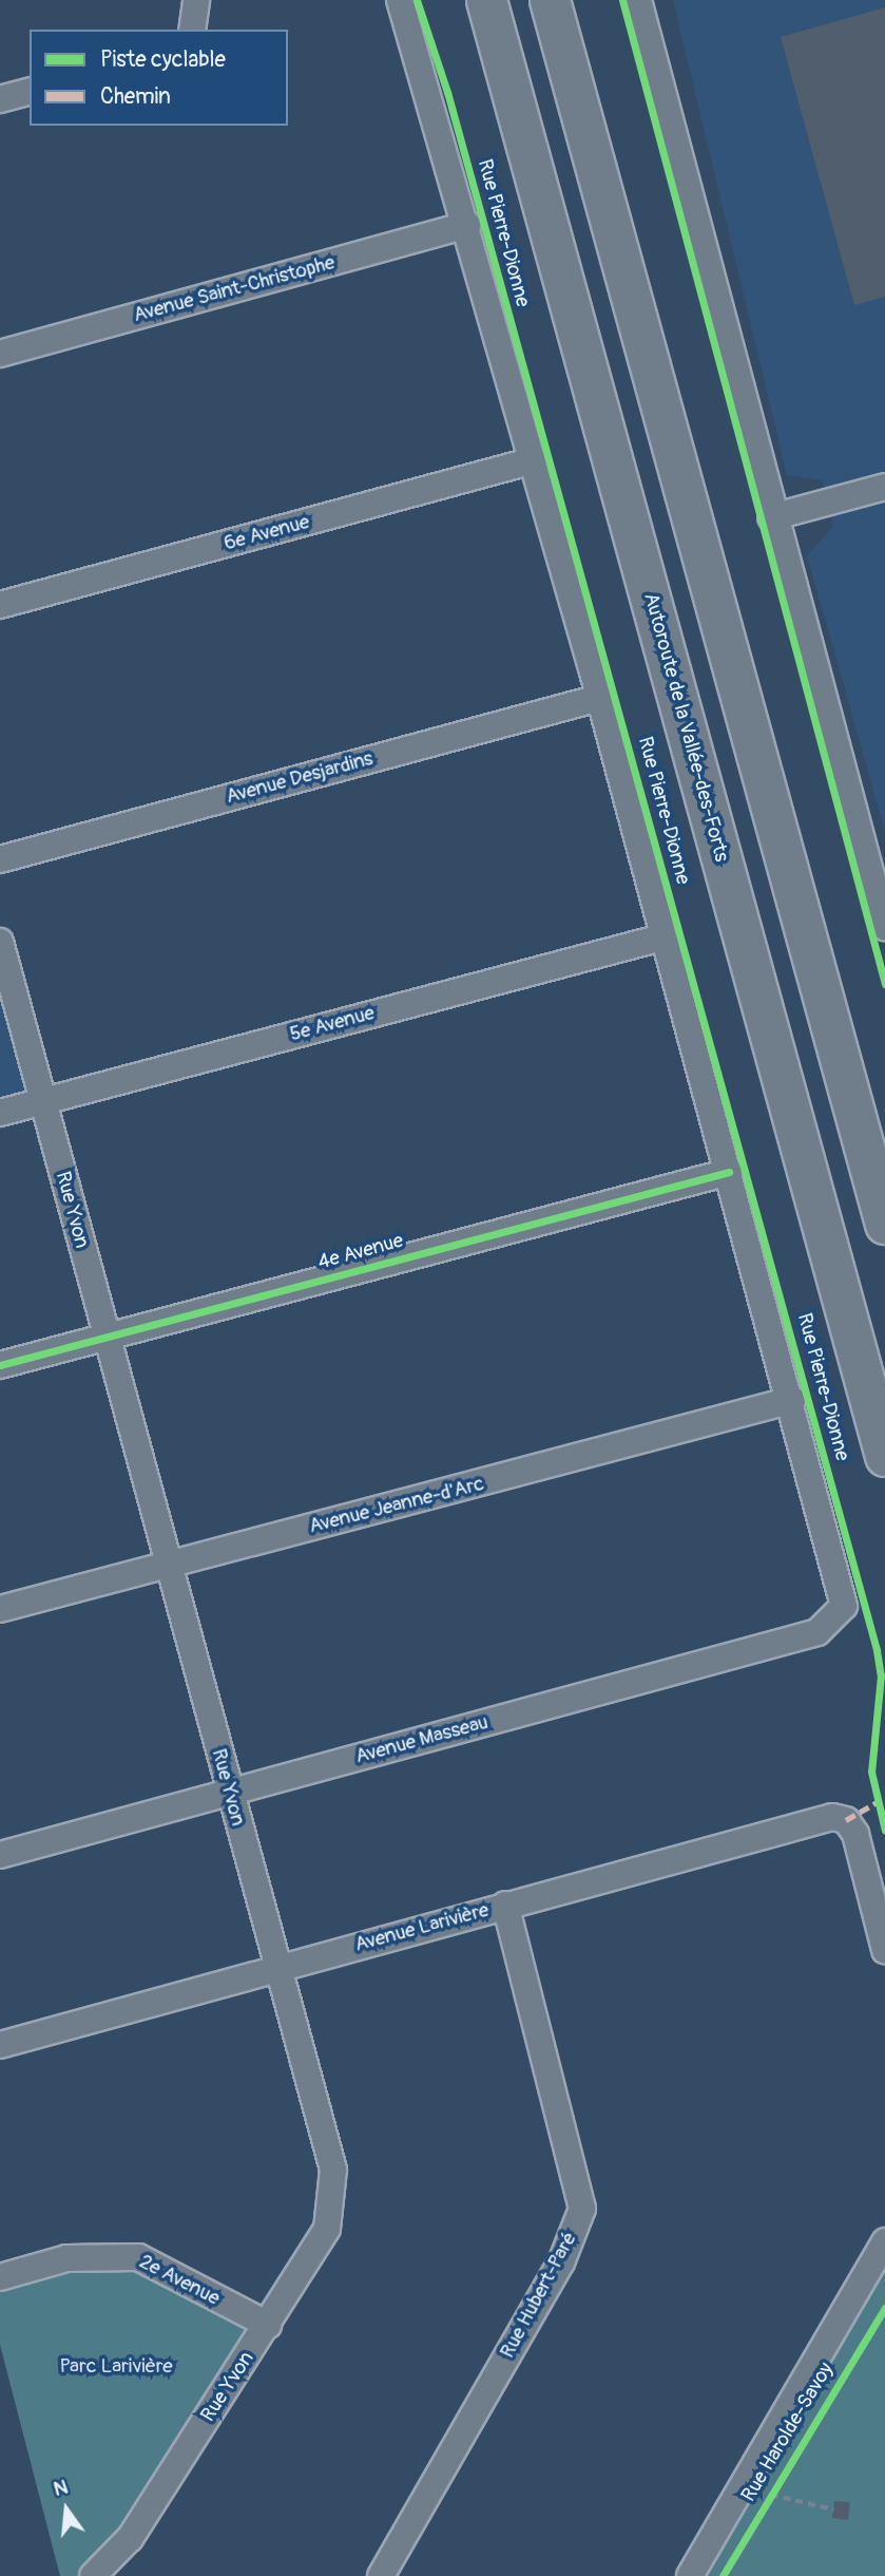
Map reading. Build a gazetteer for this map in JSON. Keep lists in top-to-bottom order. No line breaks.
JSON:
{"streets":{"highway":["Autoroute de la Vallée-des-Forts"],"street":["Rue Pierre-Dionne","Avenue Saint-Christophe","6e Avenue","Avenue Desjardins","5e Avenue","Rue Yvon","4e Avenue","Avenue Jeanne-d'Arc","Avenue Masseau","Avenue Larivière","2e Avenue","Rue Hubert-Paré","Rue Harolde-Savoy"]},"crossings":[["Rue Pierre-Dionne","Avenue Saint-Christophe"],["Rue Pierre-Dionne","6e Avenue"],["Rue Pierre-Dionne","Avenue Desjardins"],["Rue Pierre-Dionne","5e Avenue"],["Rue Pierre-Dionne","4e Avenue"],["Rue Pierre-Dionne","Avenue Jeanne-d'Arc"],["Rue Pierre-Dionne","Avenue Masseau"],["5e Avenue","Rue Yvon"],["Rue Yvon","4e Avenue"],["Rue Yvon","Avenue Jeanne-d'Arc"],["Rue Yvon","Avenue Masseau"],["Rue Yvon","Avenue Larivière"],["Rue Yvon","2e Avenue"],["Avenue Larivière","Rue Hubert-Paré"]],"parks":["Parc Larivière"],"legend":["Piste cyclable","Chemin"],"north":"top"}
